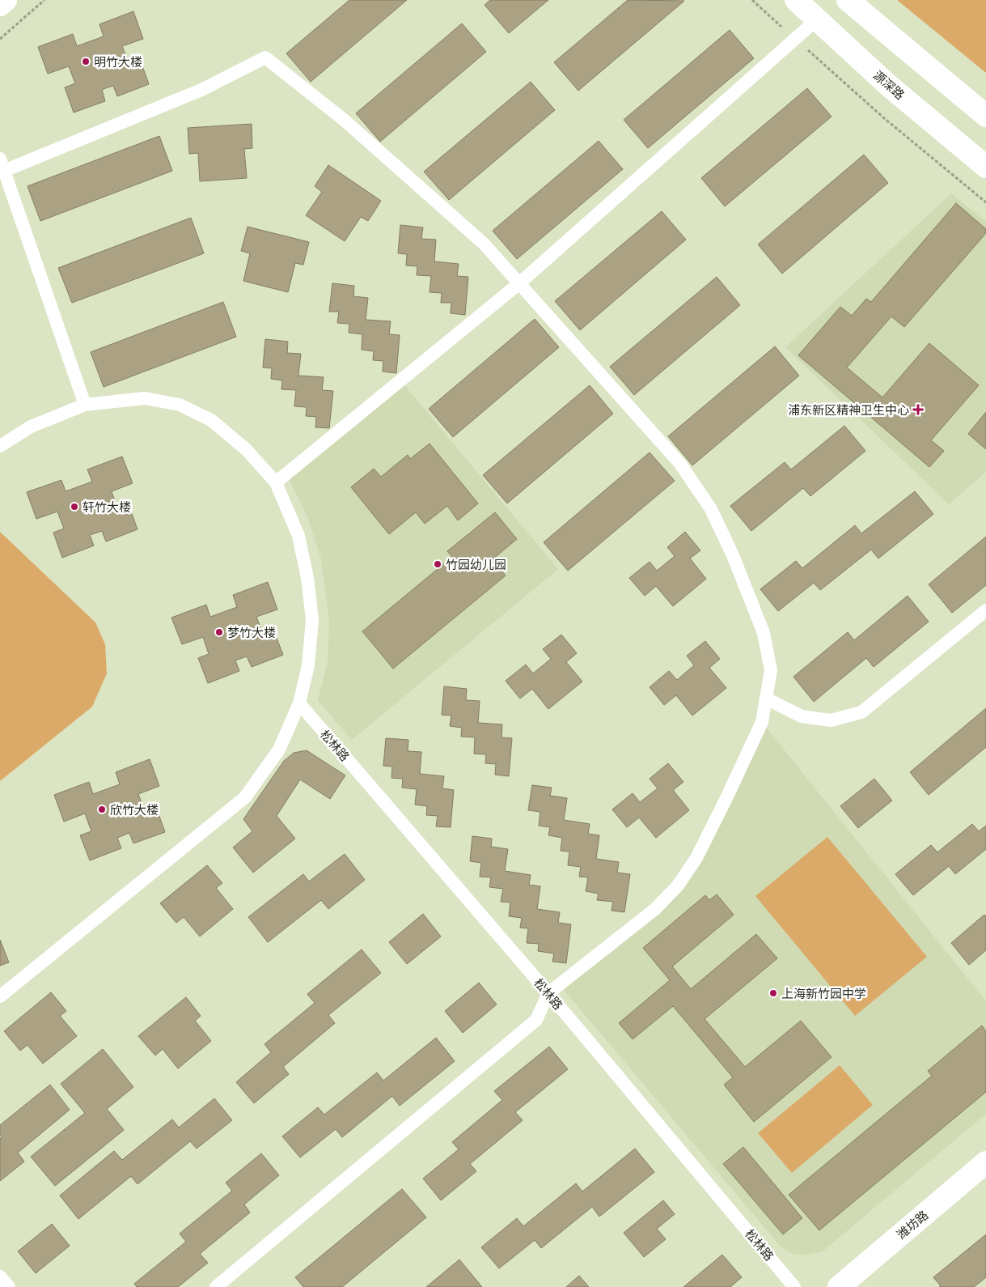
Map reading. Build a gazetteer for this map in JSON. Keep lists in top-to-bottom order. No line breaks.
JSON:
{"streets":{"main road":["源深路","潍坊路"],"lane":["松林路"]},"places":{"other":["明竹大楼","轩竹大楼","竹园幼儿园","梦竹大楼","欣竹大楼","上海新竹园中学"],"health":["浦东新区精神卫生中心"]}}
